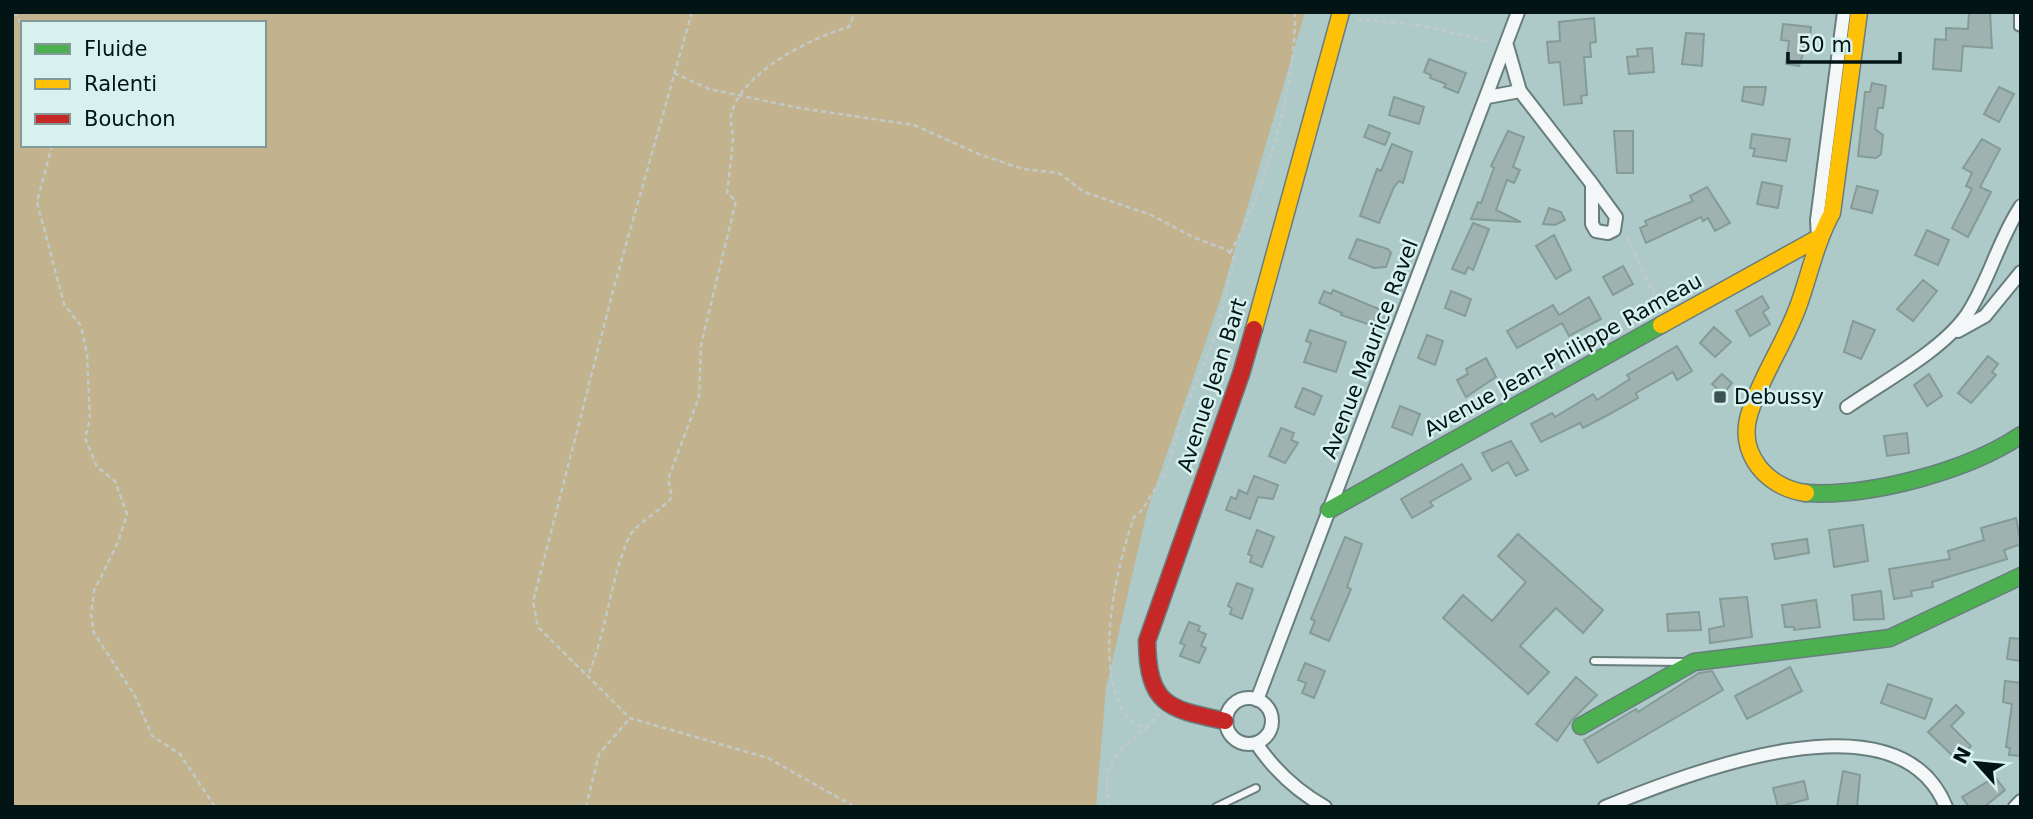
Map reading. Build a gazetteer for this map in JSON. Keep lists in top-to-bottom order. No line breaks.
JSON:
{"streets":{"street":["Avenue Maurice Ravel","Avenue Jean-Philippe Rameau","Avenue Jean Bart"]},"crossings":[["Avenue Maurice Ravel","Avenue Jean-Philippe Rameau"]],"places":{"transit":["Debussy"]},"legend":["Fluide","Ralenti","Bouchon"],"scale_bar":"50 m","north":"top left"}
